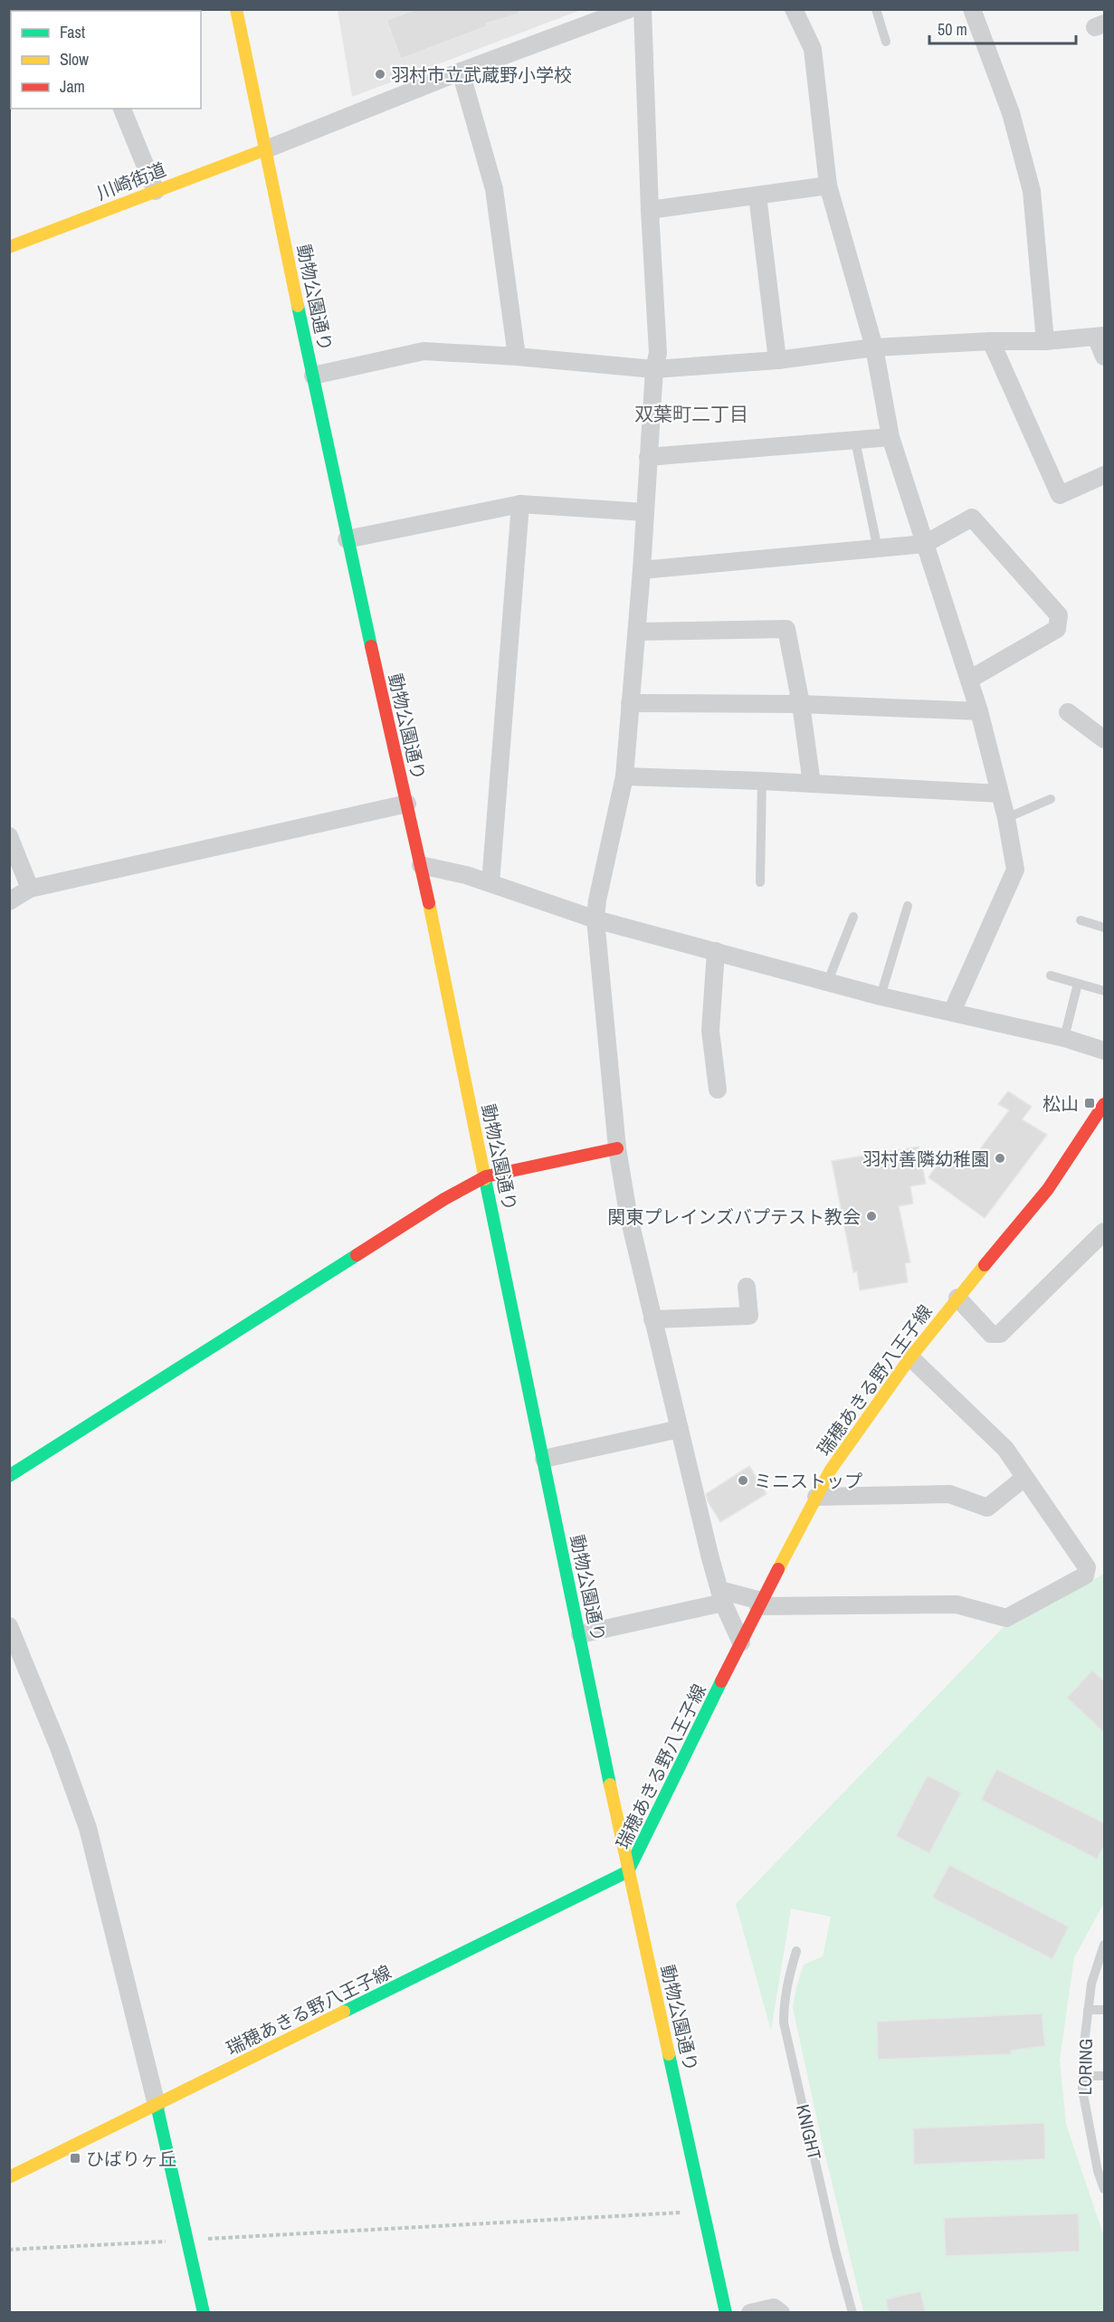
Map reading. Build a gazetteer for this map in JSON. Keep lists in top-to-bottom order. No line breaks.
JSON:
{"streets":{"street":["川崎街道","動物公園通り","瑞穂あきる野八王子線"],"lane":["LORING","KNIGHT"]},"crossings":[["川崎街道","動物公園通り"],["動物公園通り","瑞穂あきる野八王子線"]],"districts":["双葉町二丁目"],"places":{"other":["羽村市立武蔵野小学校","羽村善隣幼稚園","関東プレインズバプテスト教会","ミニストップ"],"transit":["松山","ひばりヶ丘"]},"legend":["Fast","Slow","Jam"],"scale_bar":"50 m"}
